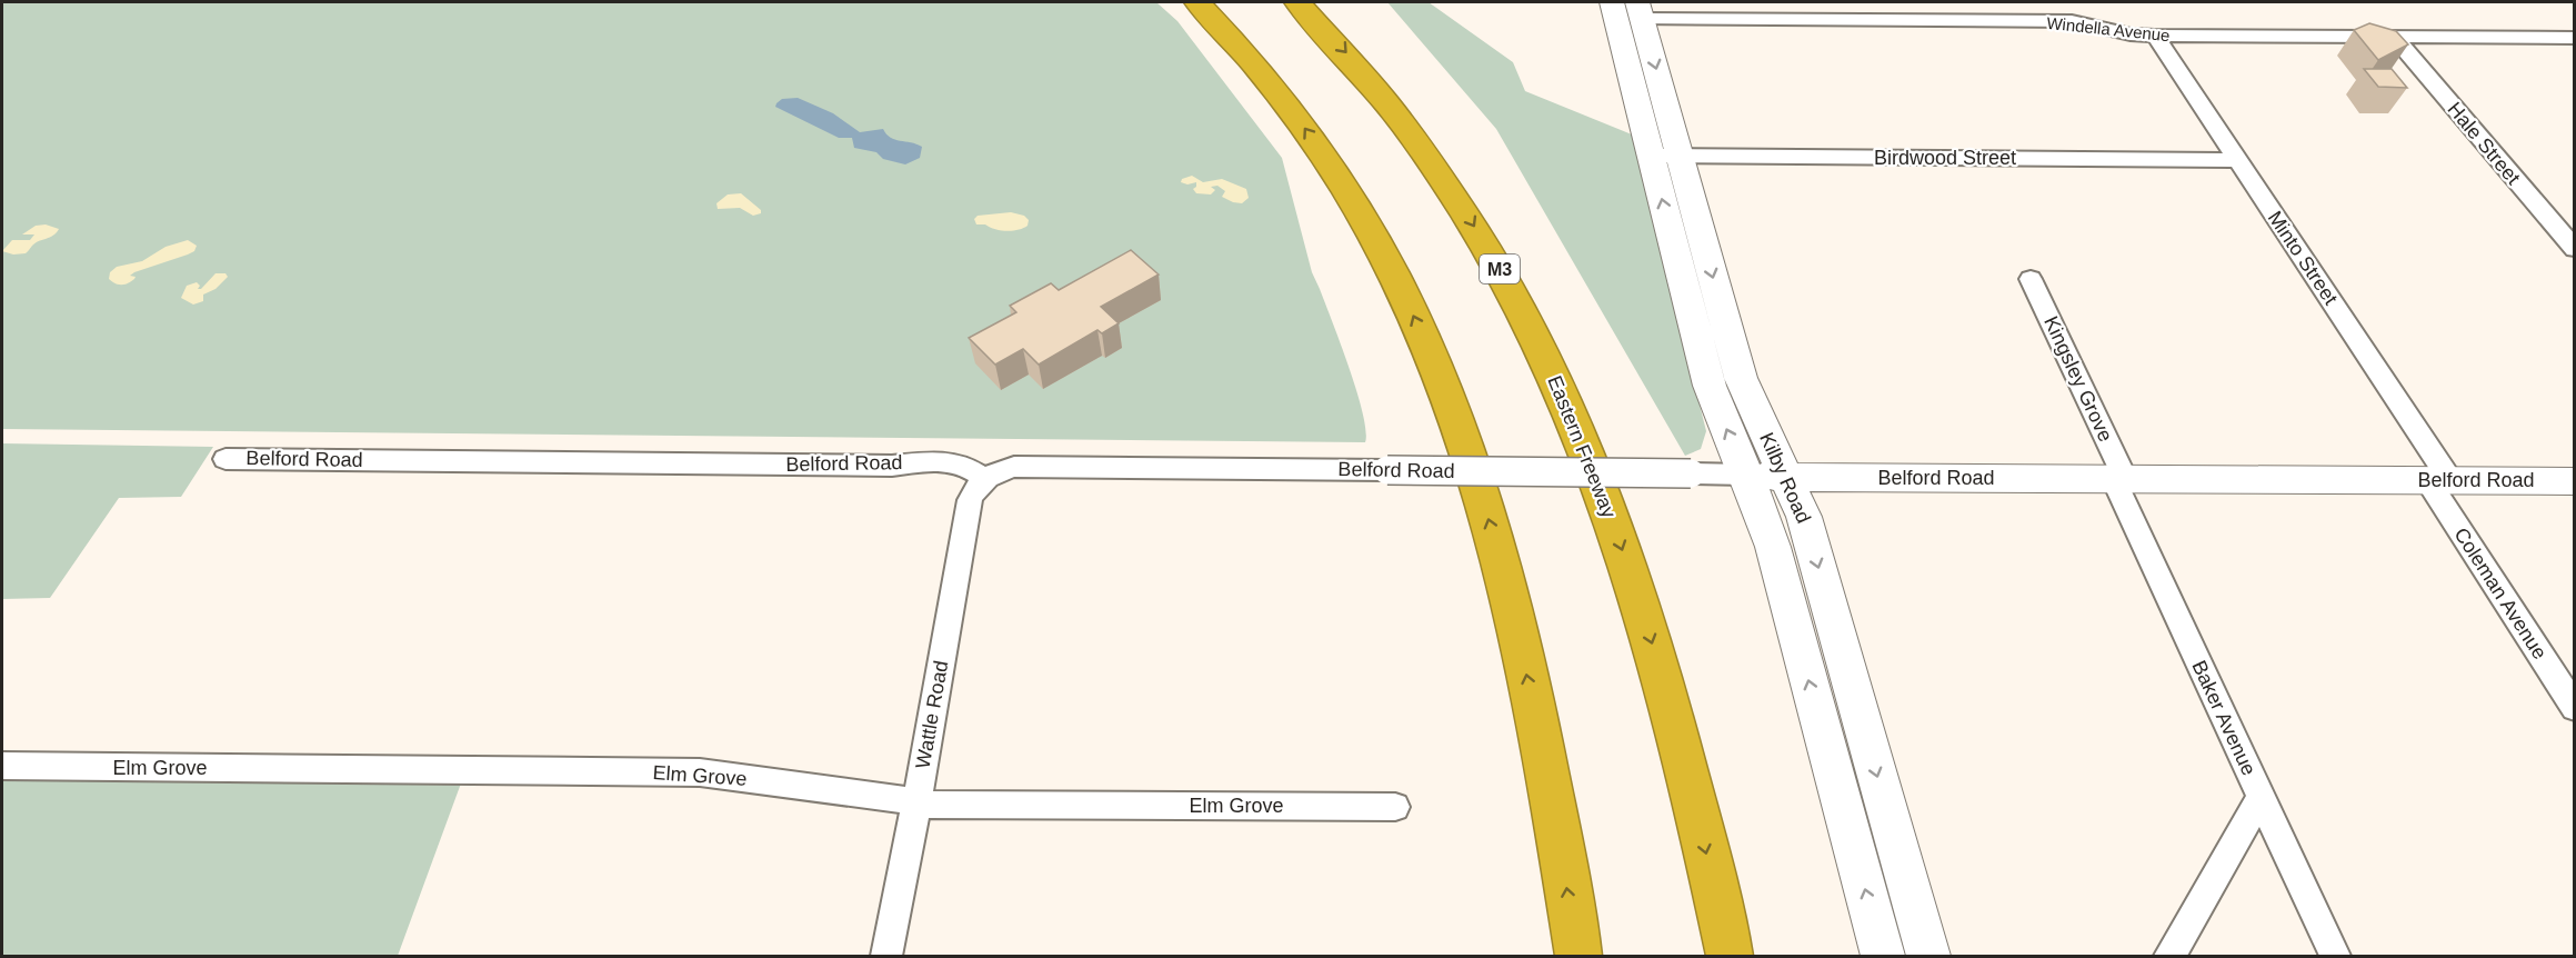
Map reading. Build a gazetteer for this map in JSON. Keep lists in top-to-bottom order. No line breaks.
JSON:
{"streets":{"highway":["M3","Eastern Freeway"],"street":["Windella Avenue","Hale Street","Birdwood Street","Minto Street","Kingsley Grove","Belford Road","Kilby Road","Coleman Avenue","Wattle Road","Baker Avenue","Elm Grove"]},"crossings":[["Windella Avenue","Hale Street"],["Windella Avenue","Minto Street"],["Windella Avenue","Kilby Road"],["Birdwood Street","Minto Street"],["Birdwood Street","Kilby Road"],["Minto Street","Belford Road"],["Minto Street","Coleman Avenue"],["Kingsley Grove","Belford Road"],["Kingsley Grove","Baker Avenue"],["Belford Road","Kilby Road"],["Belford Road","Coleman Avenue"],["Belford Road","Wattle Road"],["Belford Road","Baker Avenue"],["Wattle Road","Elm Grove"]]}
